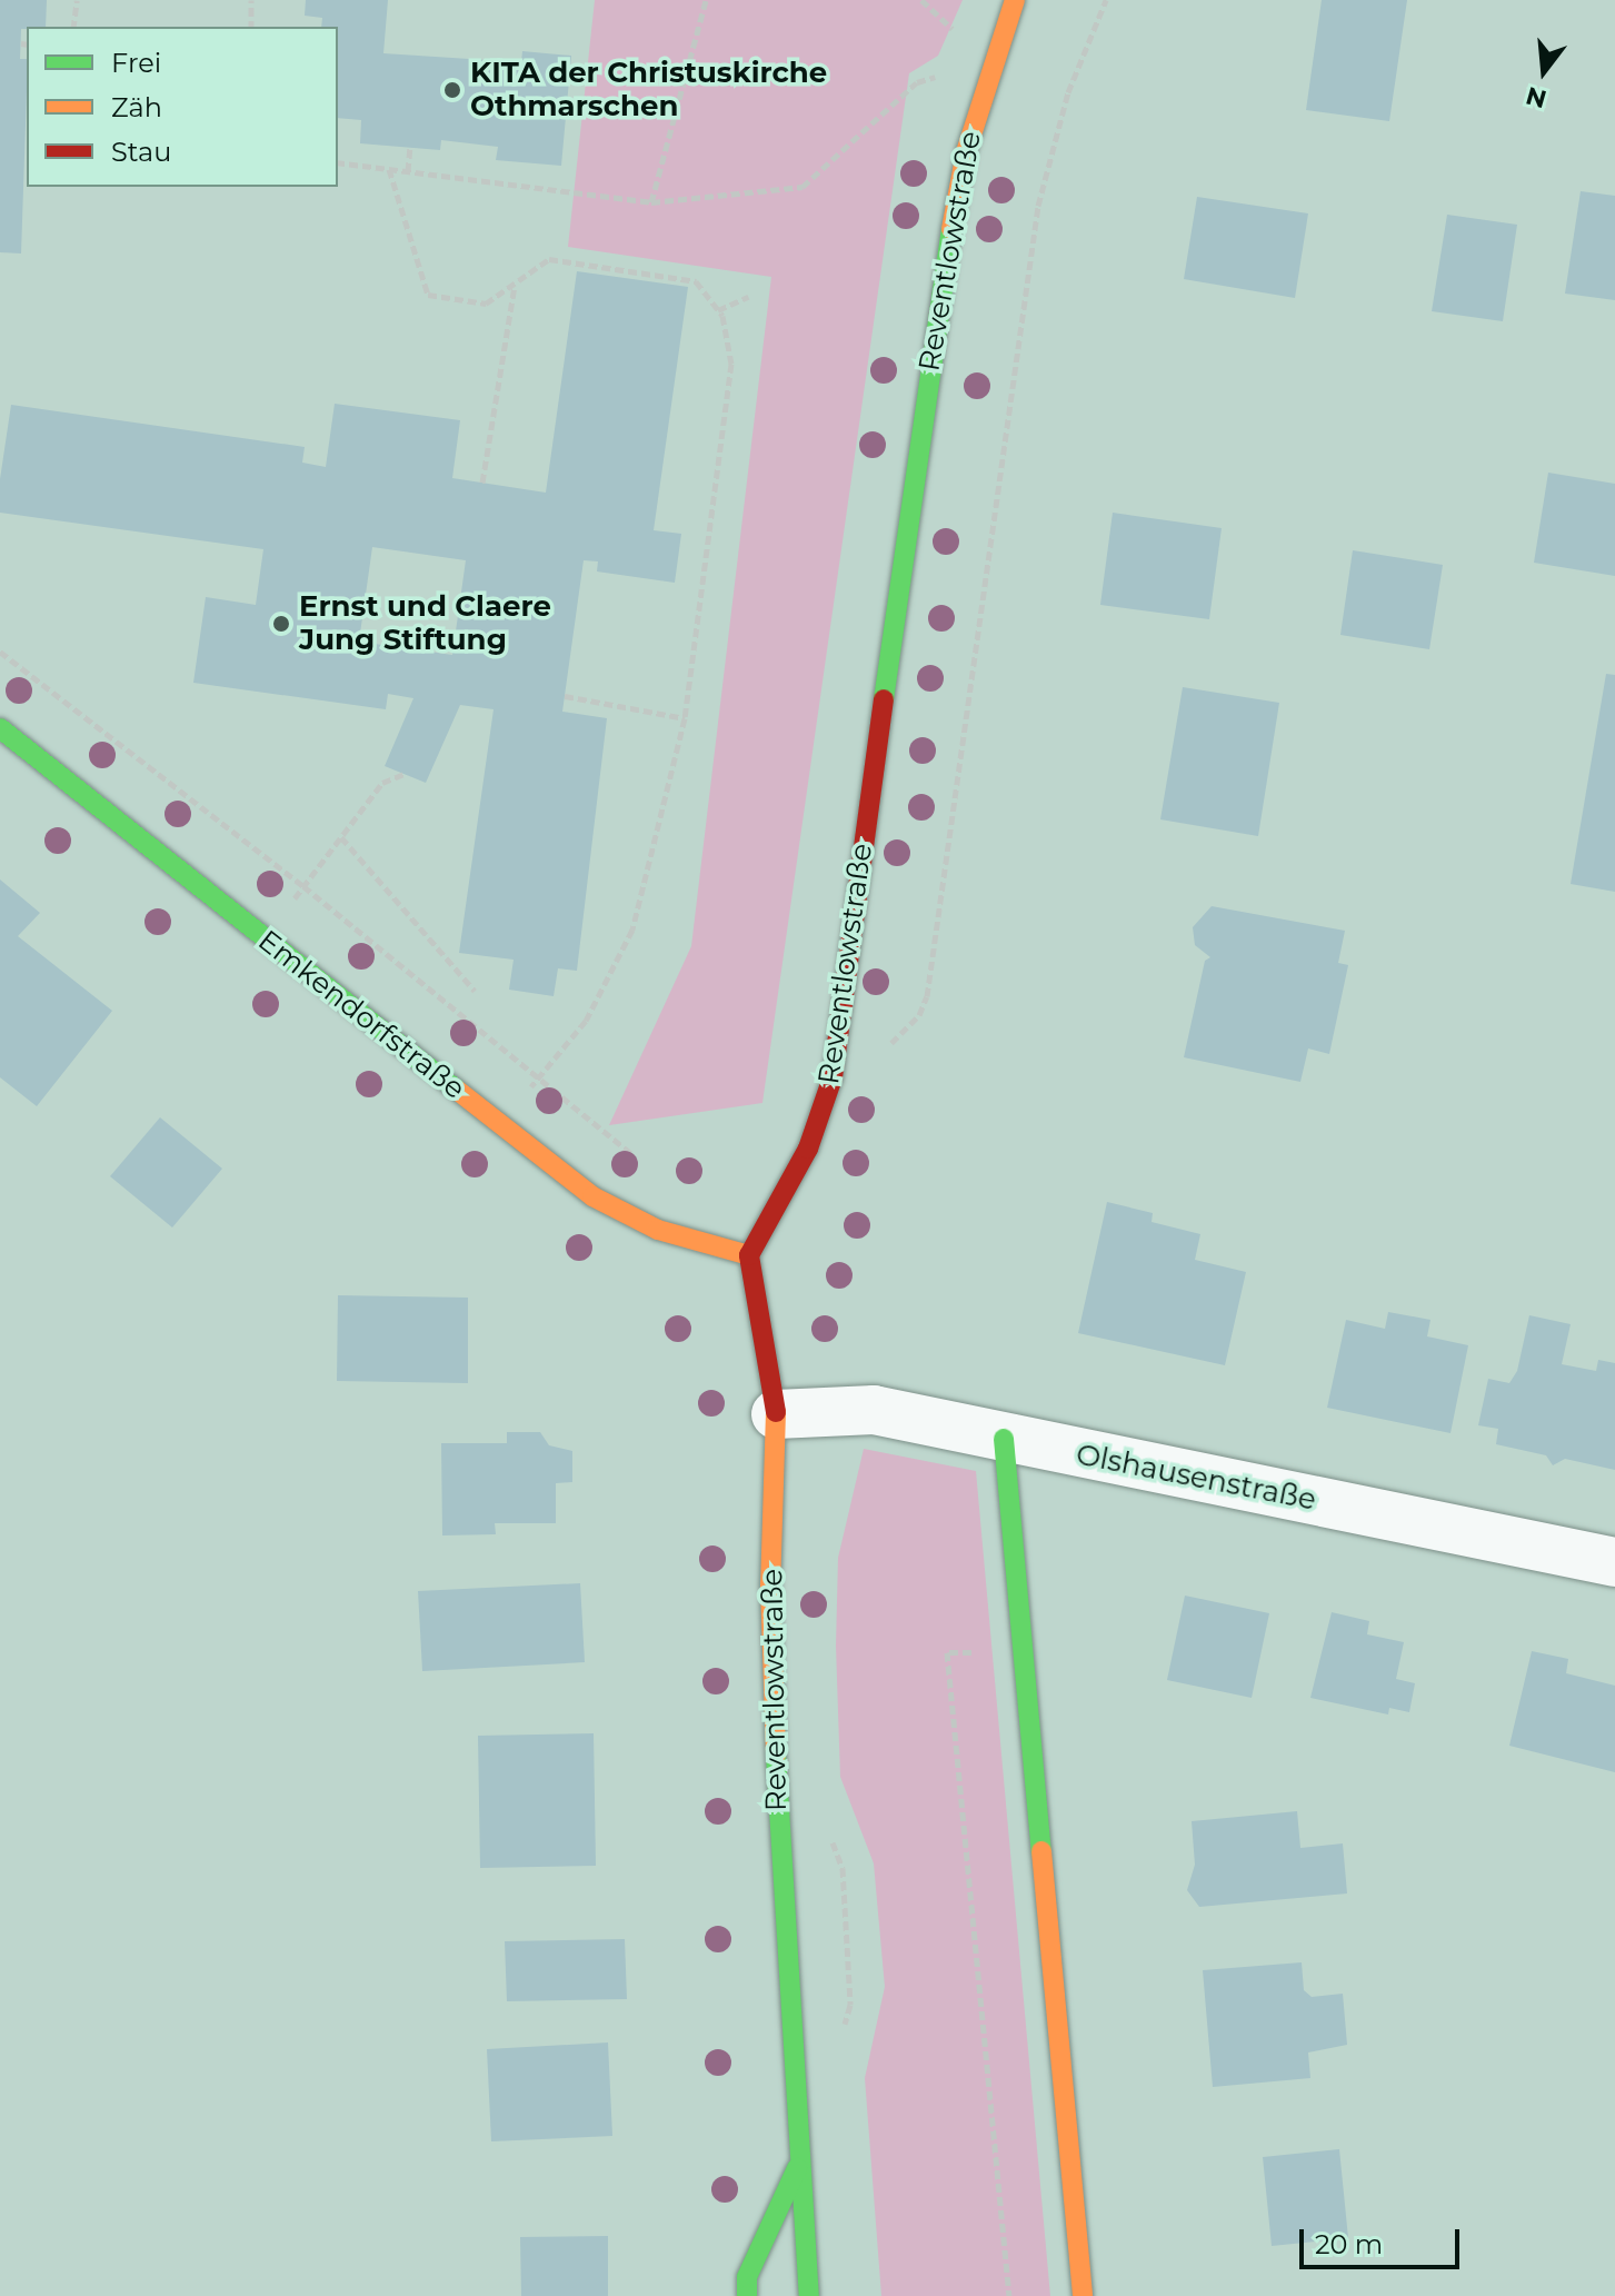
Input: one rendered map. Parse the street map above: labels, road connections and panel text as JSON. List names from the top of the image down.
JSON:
{
  "streets": {
    "street": ["Reventlowstraße", "Emkendorfstraße", "Olshausenstraße"]
  },
  "crossings": [
    ["Reventlowstraße", "Emkendorfstraße"],
    ["Reventlowstraße", "Olshausenstraße"]
  ],
  "places": ["KITA der Christuskirche Othmarschen", "Ernst und Claere Jung Stiftung"],
  "legend": ["Frei", "Zäh", "Stau"],
  "scale_bar": "20 m",
  "north": "bottom"
}
